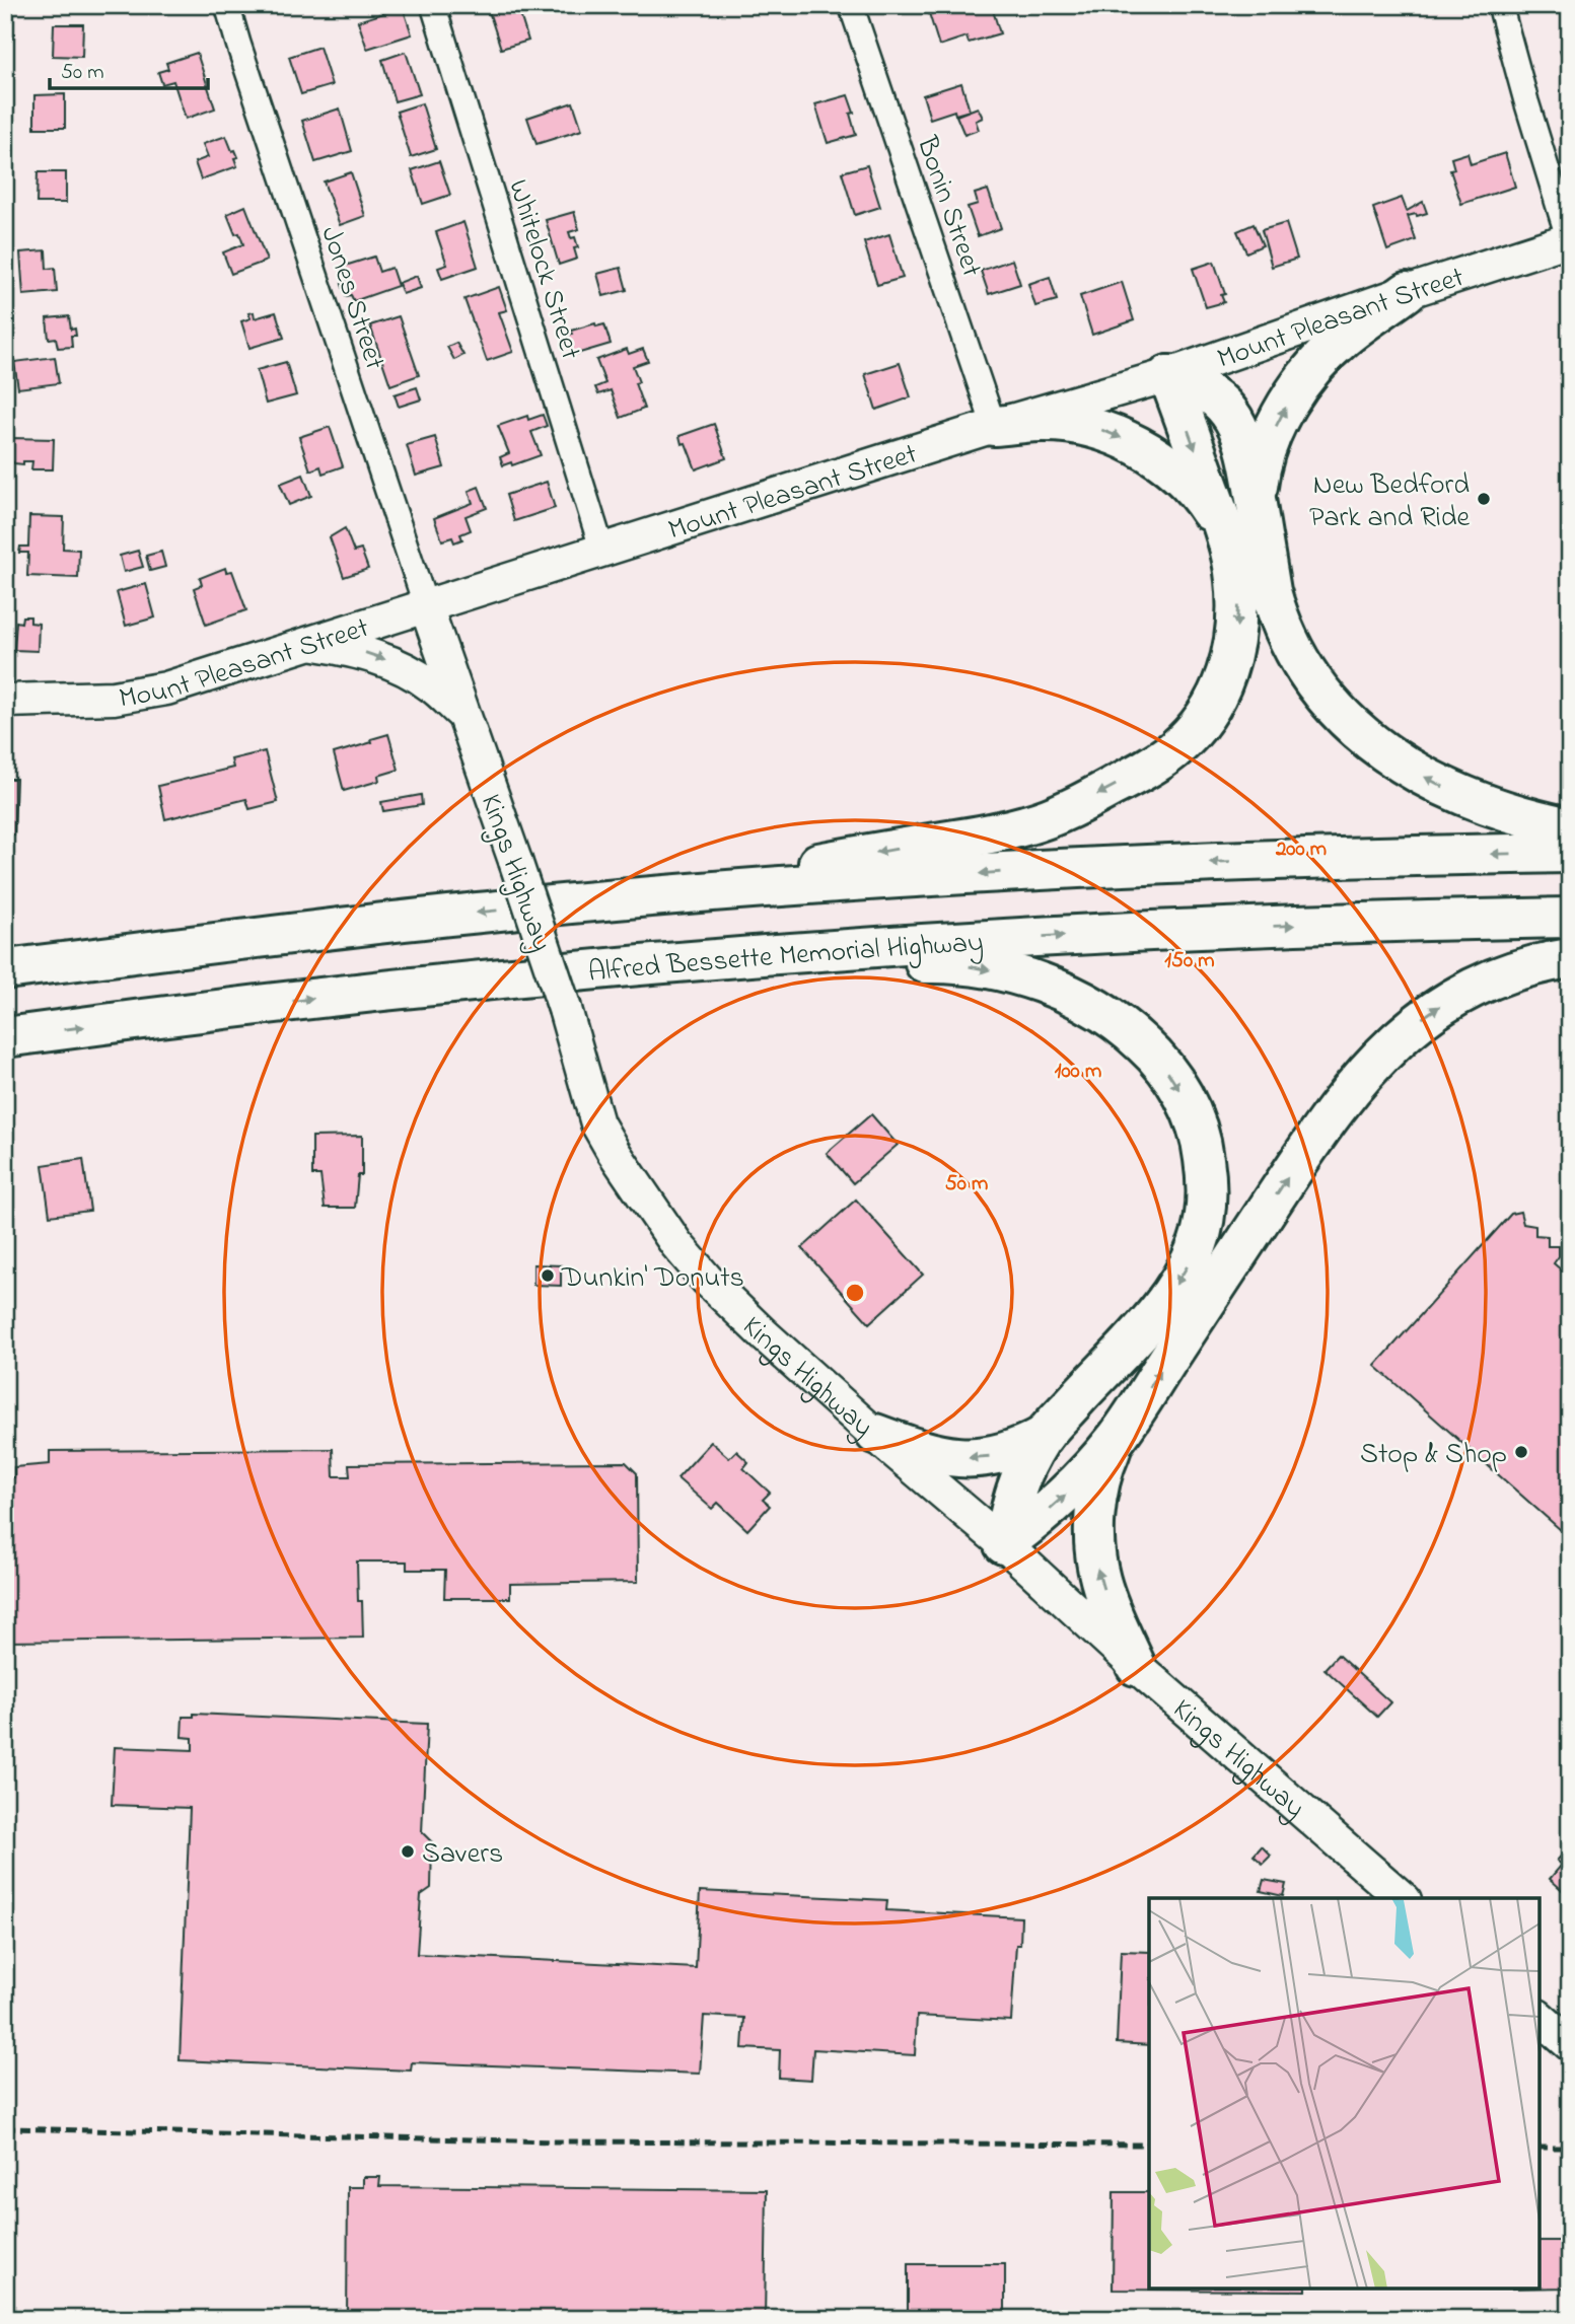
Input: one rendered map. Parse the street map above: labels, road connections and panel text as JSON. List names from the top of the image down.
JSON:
{
  "streets": {
    "highway": ["Alfred Bessette Memorial Highway"],
    "main road": ["Mount Pleasant Street", "Kings Highway"],
    "street": ["Bonin Street", "Whitelock Street", "Jones Street"]
  },
  "crossings": [
    ["Bonin Street", "Mount Pleasant Street"],
    ["Whitelock Street", "Mount Pleasant Street"],
    ["Jones Street", "Mount Pleasant Street"],
    ["Jones Street", "Kings Highway"],
    ["Mount Pleasant Street", "Kings Highway"]
  ],
  "places": [
    "New Bedford Park and Ride",
    "Dunkin' Donuts",
    "Stop & Shop",
    "Savers"
  ],
  "scale_bar": "50 m",
  "rings": [
    "200 m",
    "150 m",
    "100 m",
    "50 m"
  ]
}
